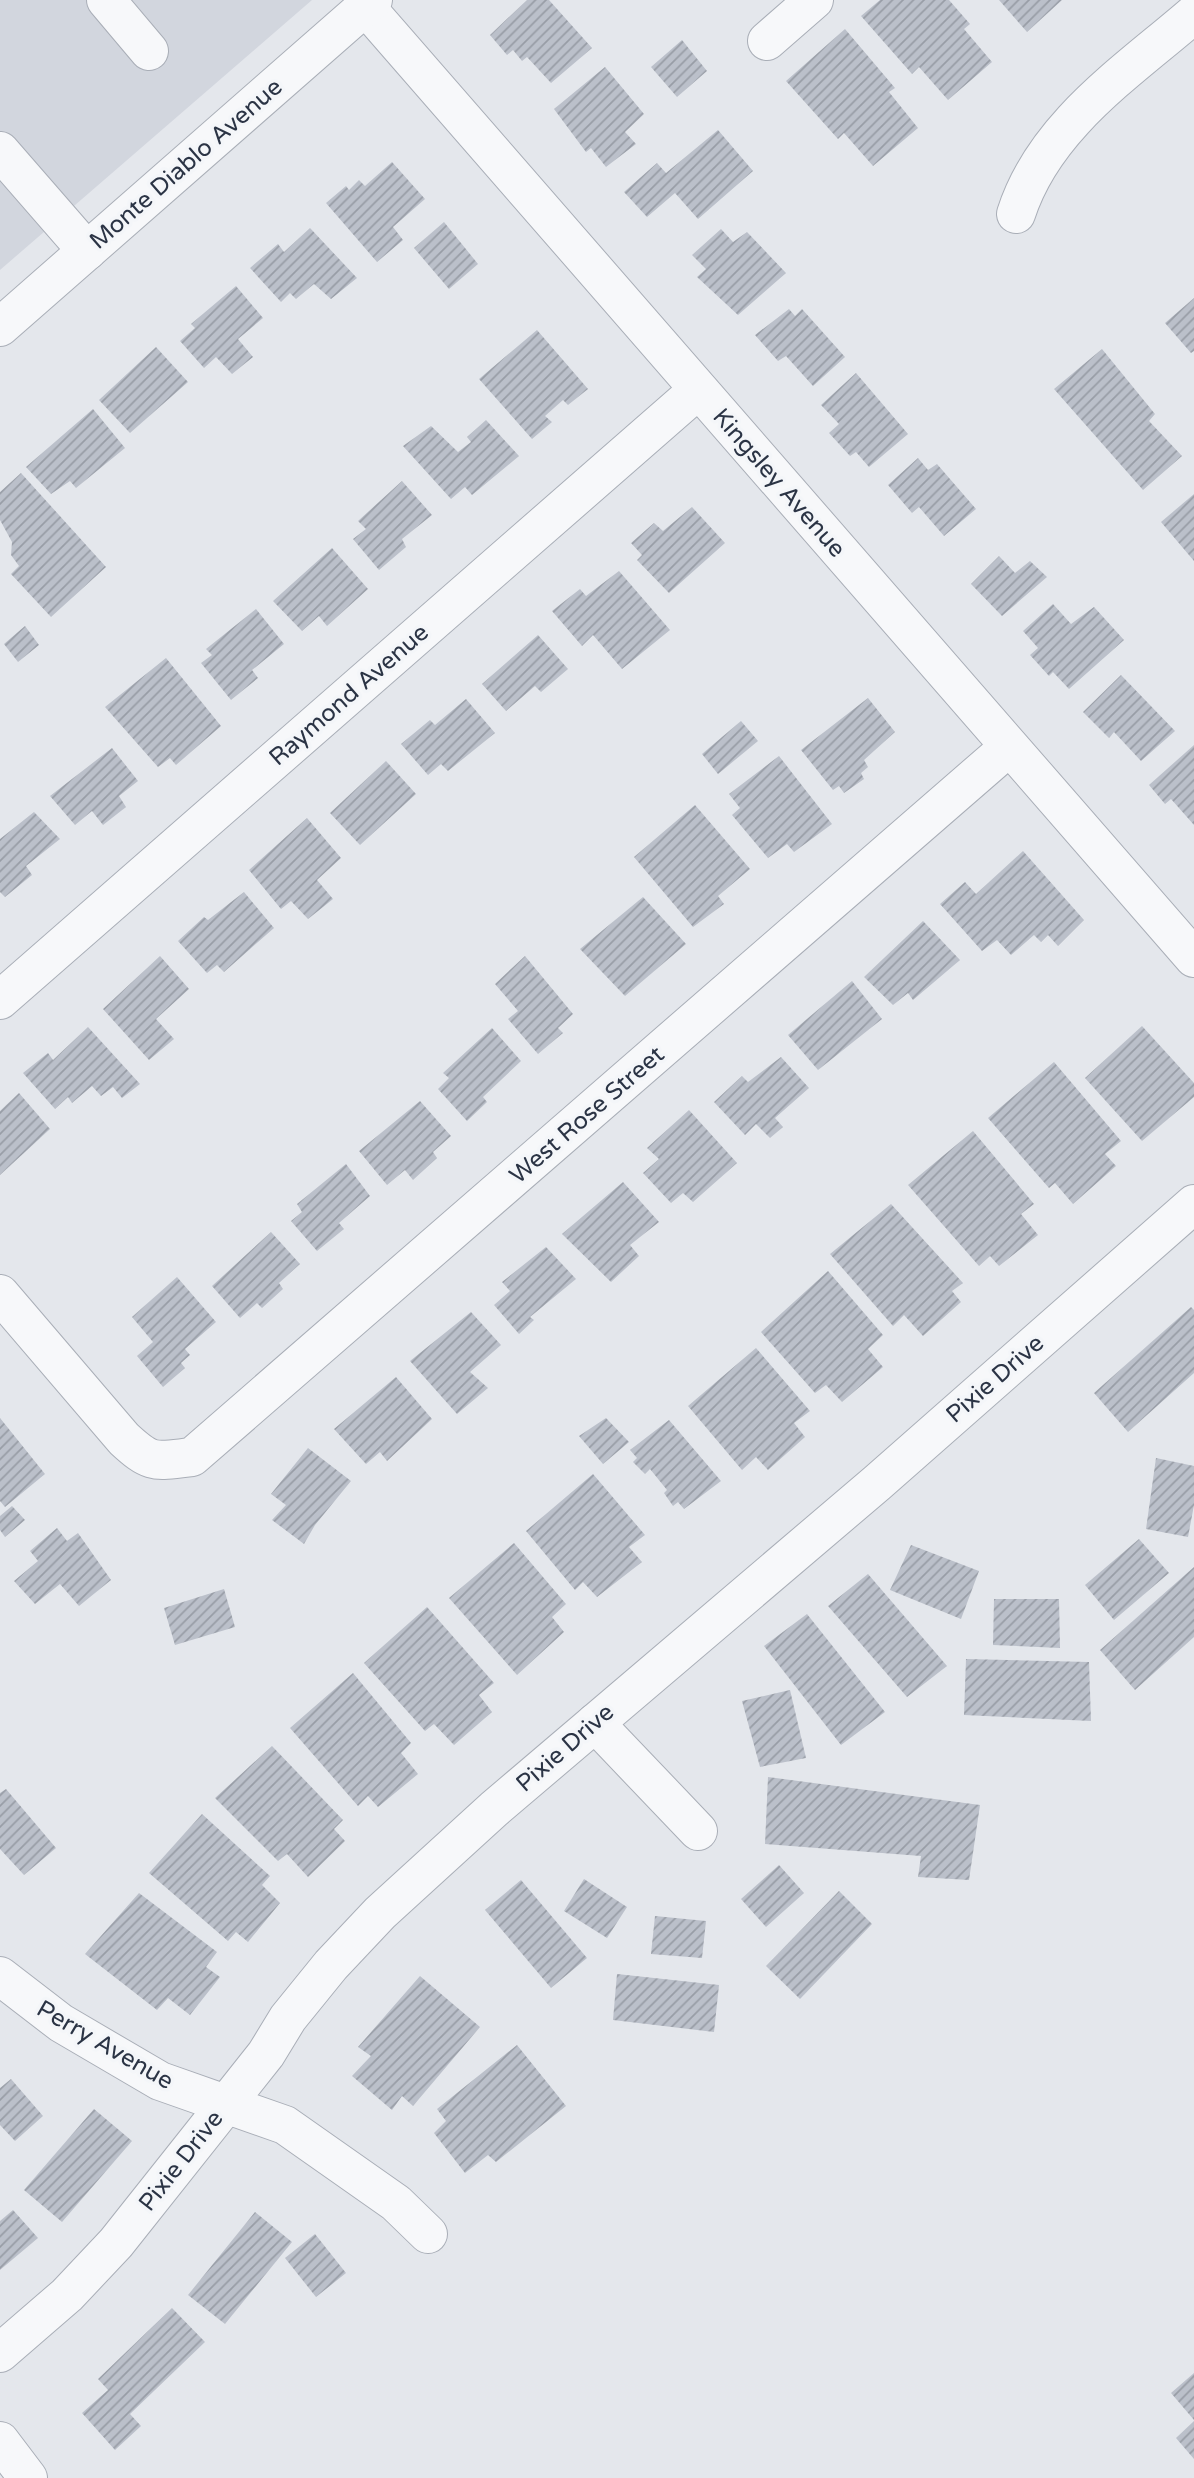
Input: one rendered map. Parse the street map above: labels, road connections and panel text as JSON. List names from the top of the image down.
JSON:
{
  "streets": {
    "street": [
      "Monte Diablo Avenue",
      "Kingsley Avenue",
      "Raymond Avenue",
      "West Rose Street",
      "Pixie Drive",
      "Perry Avenue"
    ]
  },
  "crossings": [
    ["Monte Diablo Avenue", "Kingsley Avenue"],
    ["Kingsley Avenue", "Raymond Avenue"],
    ["Kingsley Avenue", "West Rose Street"],
    ["Pixie Drive", "Perry Avenue"]
  ]
}
